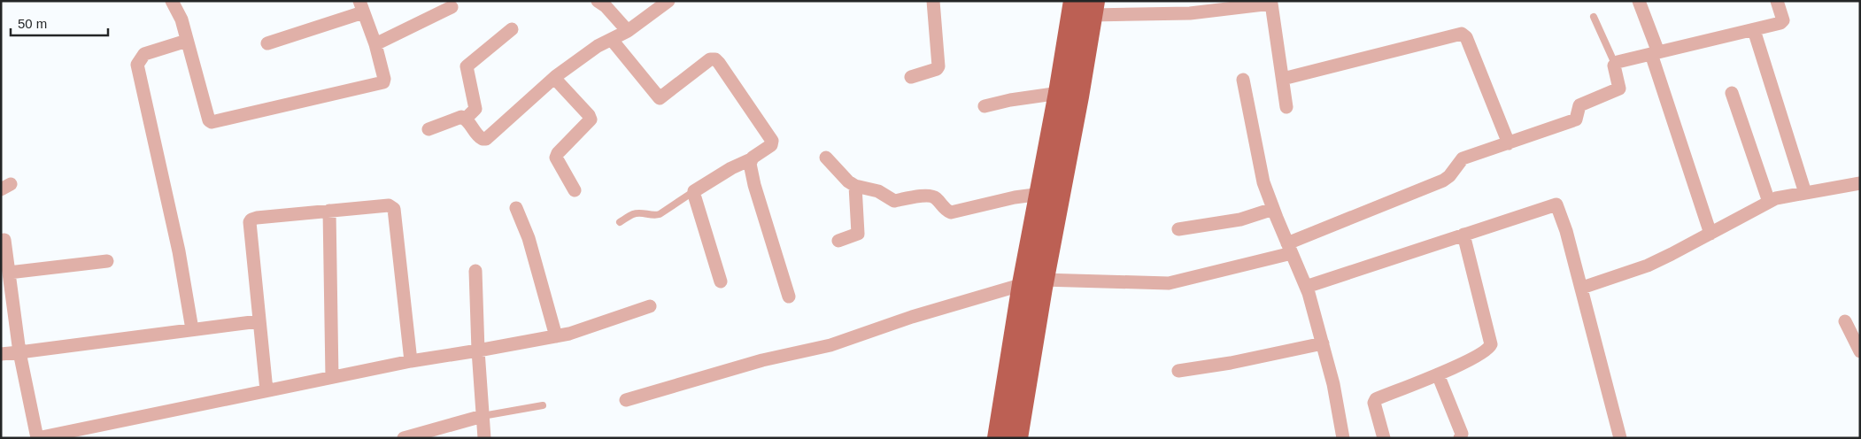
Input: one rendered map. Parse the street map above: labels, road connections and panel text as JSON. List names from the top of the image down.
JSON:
{
  "scale_bar": "50 m"
}
